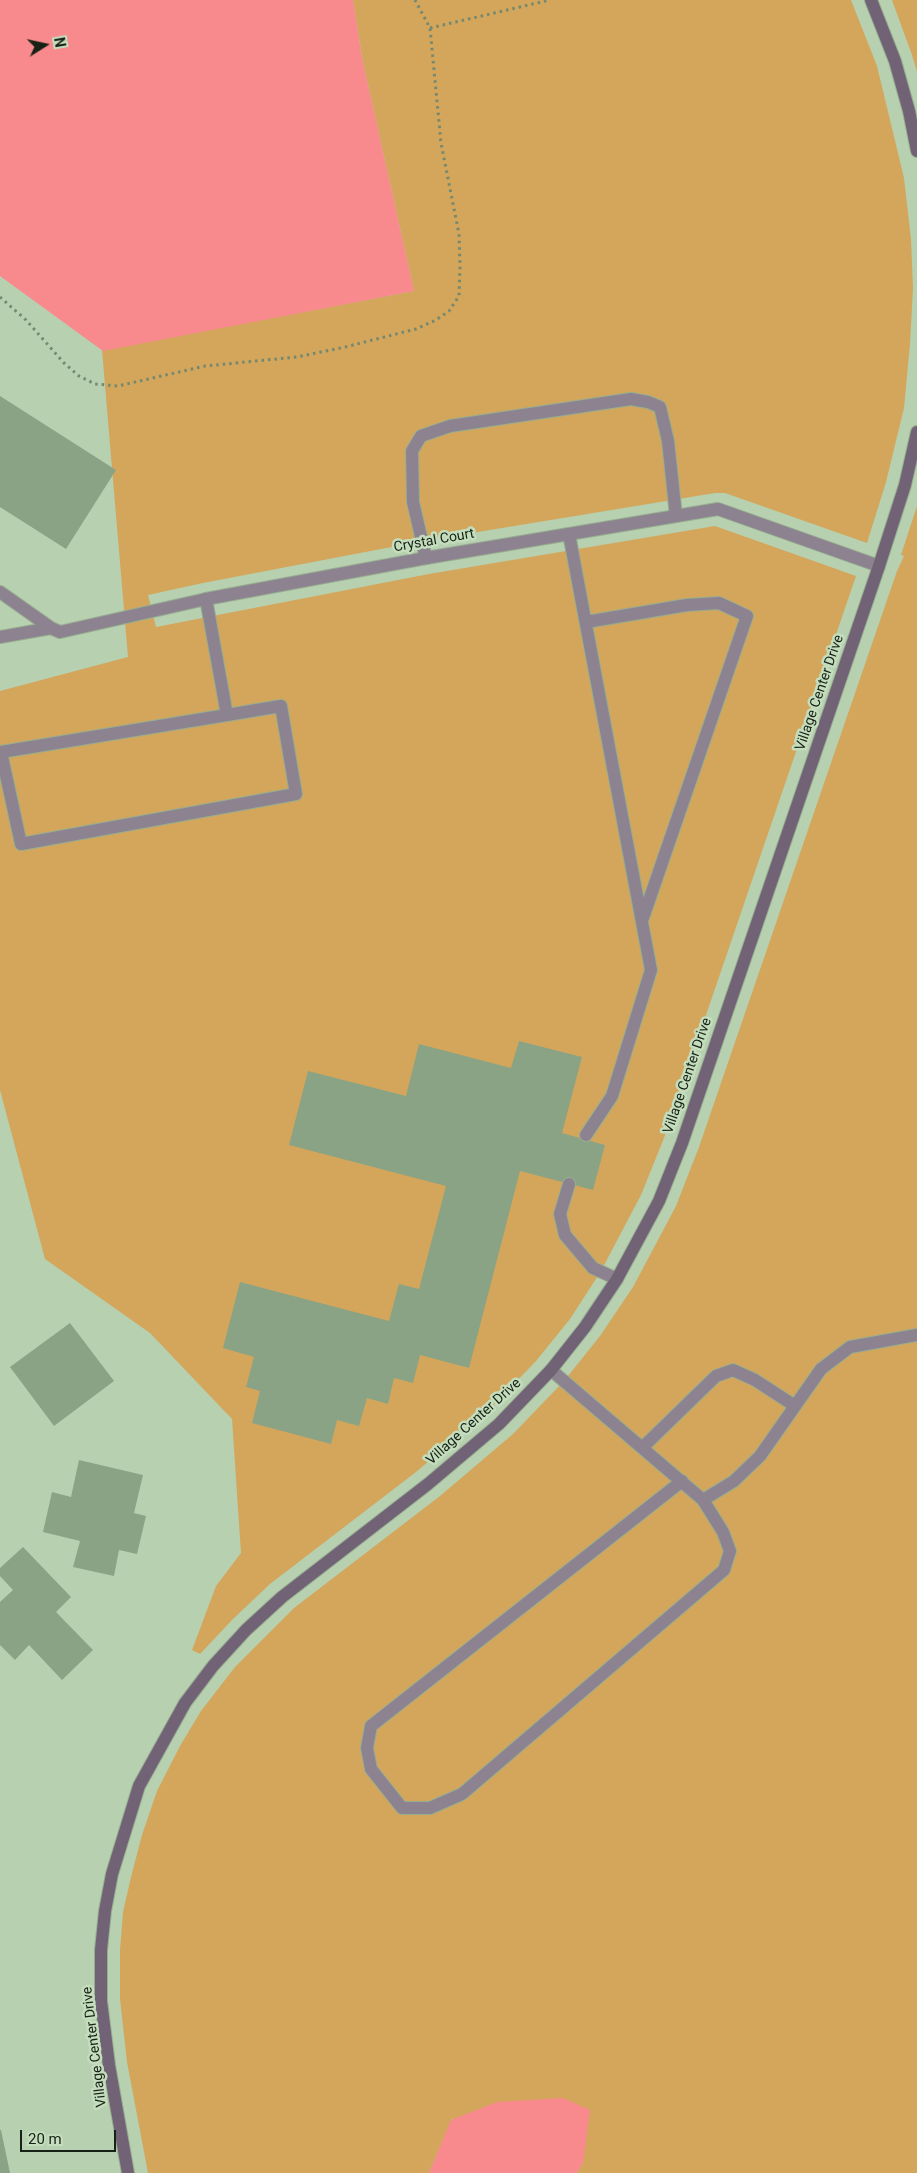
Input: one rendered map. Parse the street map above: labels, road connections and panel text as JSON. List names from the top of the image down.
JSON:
{
  "streets": {
    "street": ["Crystal Court", "Village Center Drive"]
  },
  "crossings": [
    ["Crystal Court", "Village Center Drive"]
  ],
  "scale_bar": "20 m",
  "north": "right"
}
